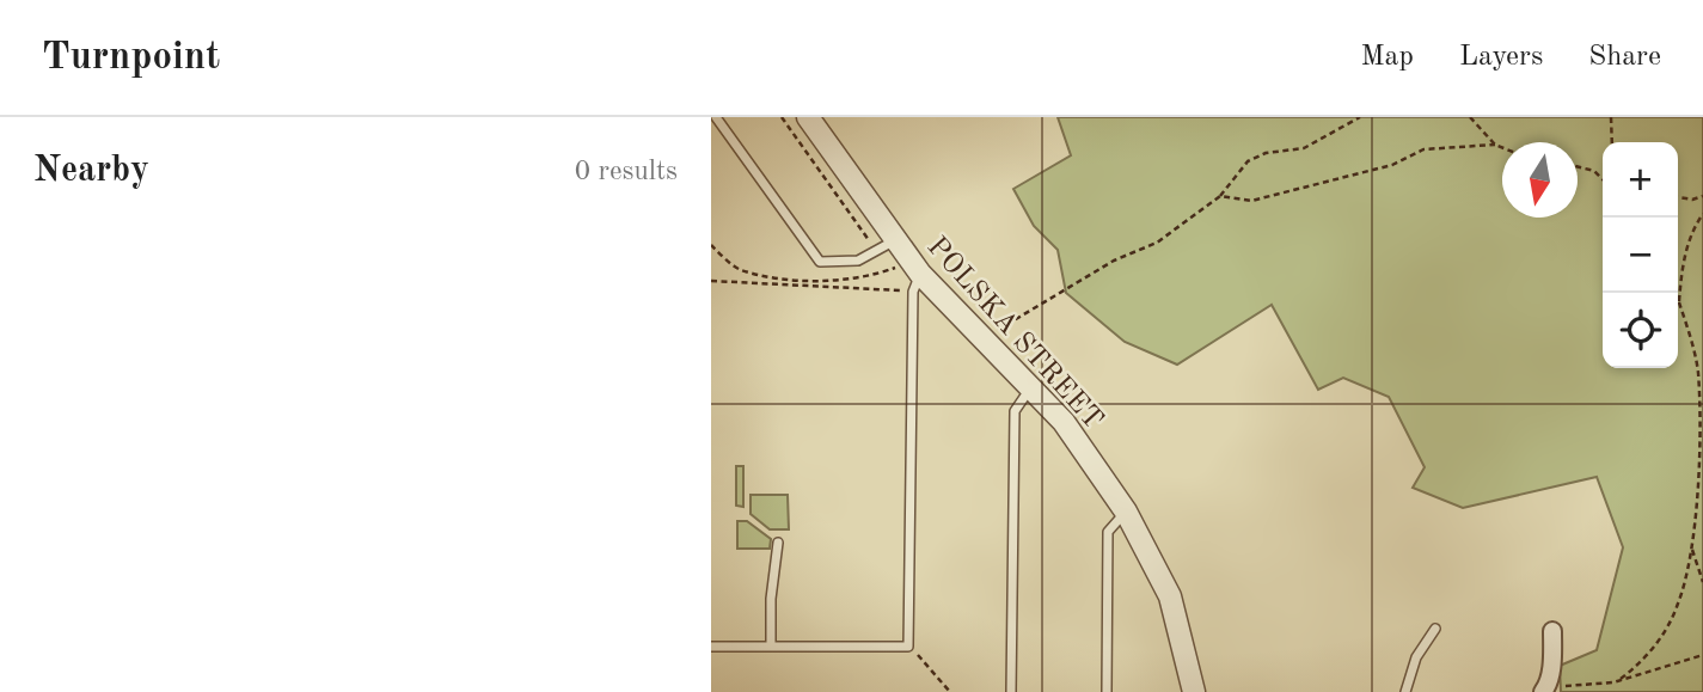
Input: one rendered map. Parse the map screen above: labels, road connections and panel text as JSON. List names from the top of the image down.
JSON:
{
  "streets": {
    "street": ["POLSKA STREET"]
  },
  "north": "bottom",
  "page": {
    "header": "Turnpoint",
    "nav": ["Map", "Layers", "Share"],
    "heading": ["Nearby", "0 results"],
    "map_buttons": ["+", "−"]
  }
}
